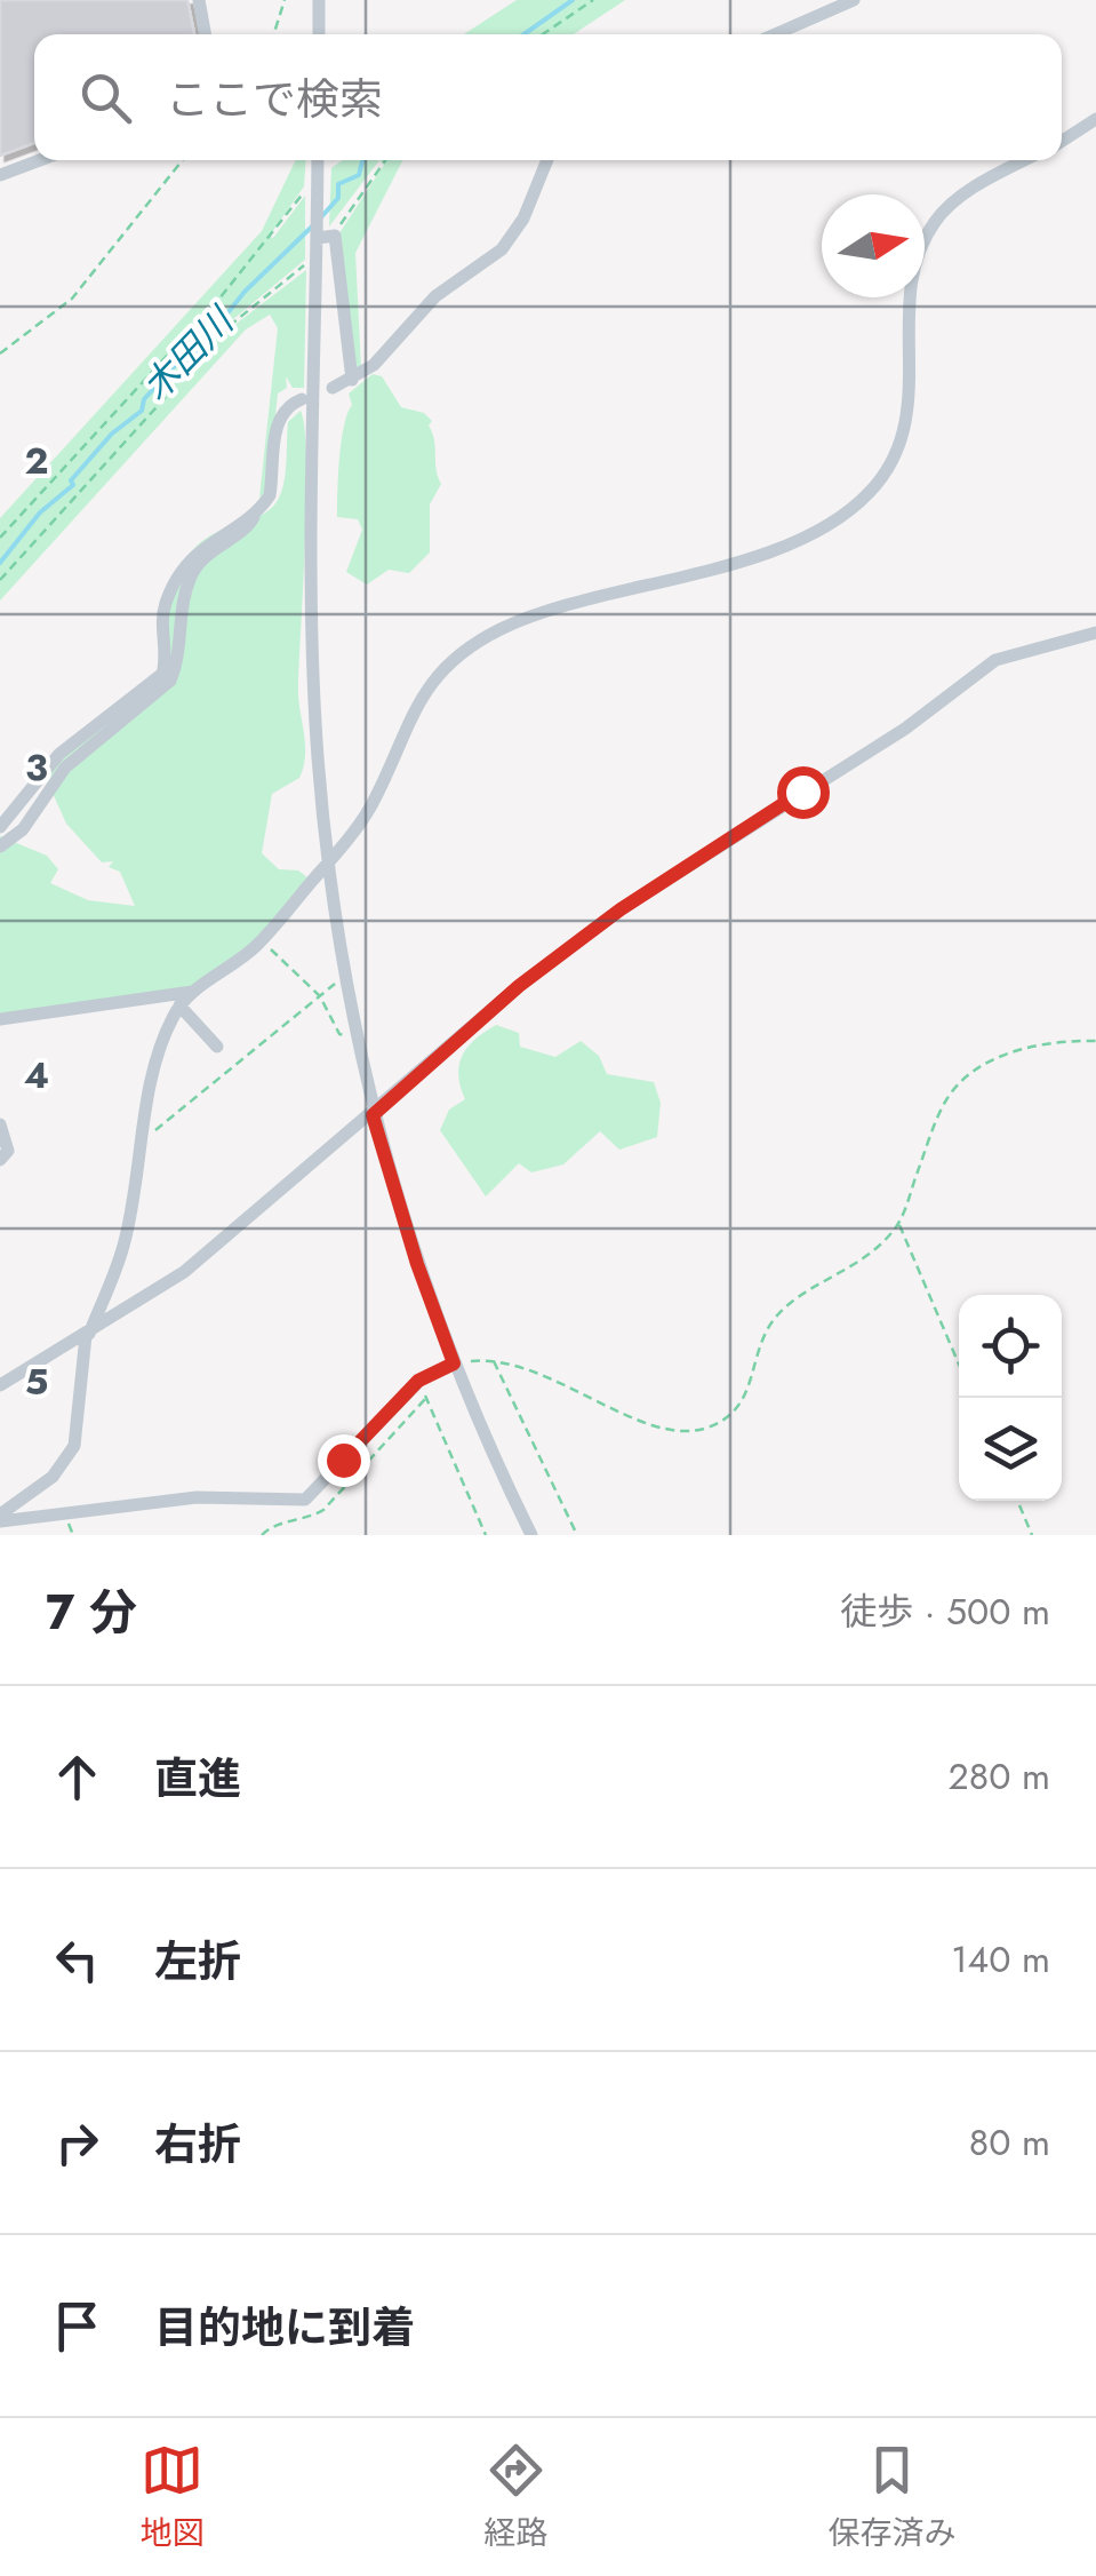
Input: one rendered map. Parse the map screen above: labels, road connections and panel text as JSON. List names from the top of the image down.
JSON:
{
  "water": ["木田川"],
  "north": "right",
  "page": {
    "search": "ここで検索",
    "heading": ["7 分", "徒歩 · 500 m"],
    "list": [
      ["直進", "280 m"],
      ["左折", "140 m"],
      ["右折", "80 m"],
      "目的地に到着"
    ],
    "nav": ["地図", "経路", "保存済み"]
  },
  "grid": {
    "rows": [
      "2",
      "3",
      "4",
      "5"
    ]
  }
}
